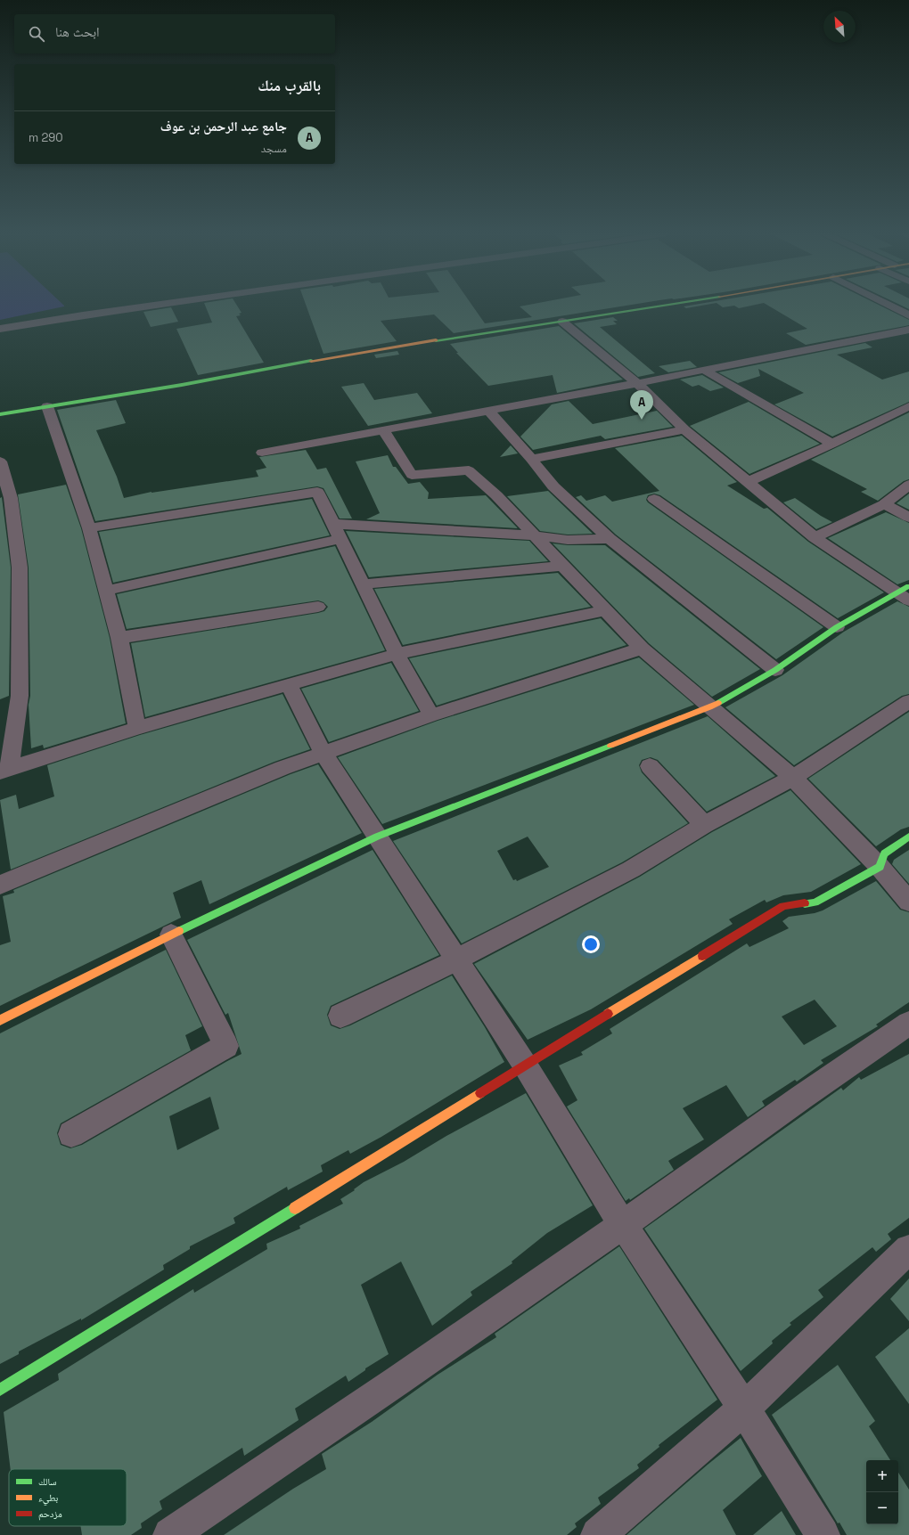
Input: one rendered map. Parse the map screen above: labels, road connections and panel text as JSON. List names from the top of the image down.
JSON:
{
  "legend": ["سالك", "بطيء", "مزدحم"],
  "north": "top left",
  "page": {
    "search": "ابحث هنا",
    "heading": "بالقرب منك",
    "list": [
      {
        "mark": "A",
        "name": "جامع عبد الرحمن بن عوف",
        "note": "مسجد",
        "value": "290 m"
      }
    ],
    "pins": "A",
    "map_buttons": ["+", "−"]
  }
}
